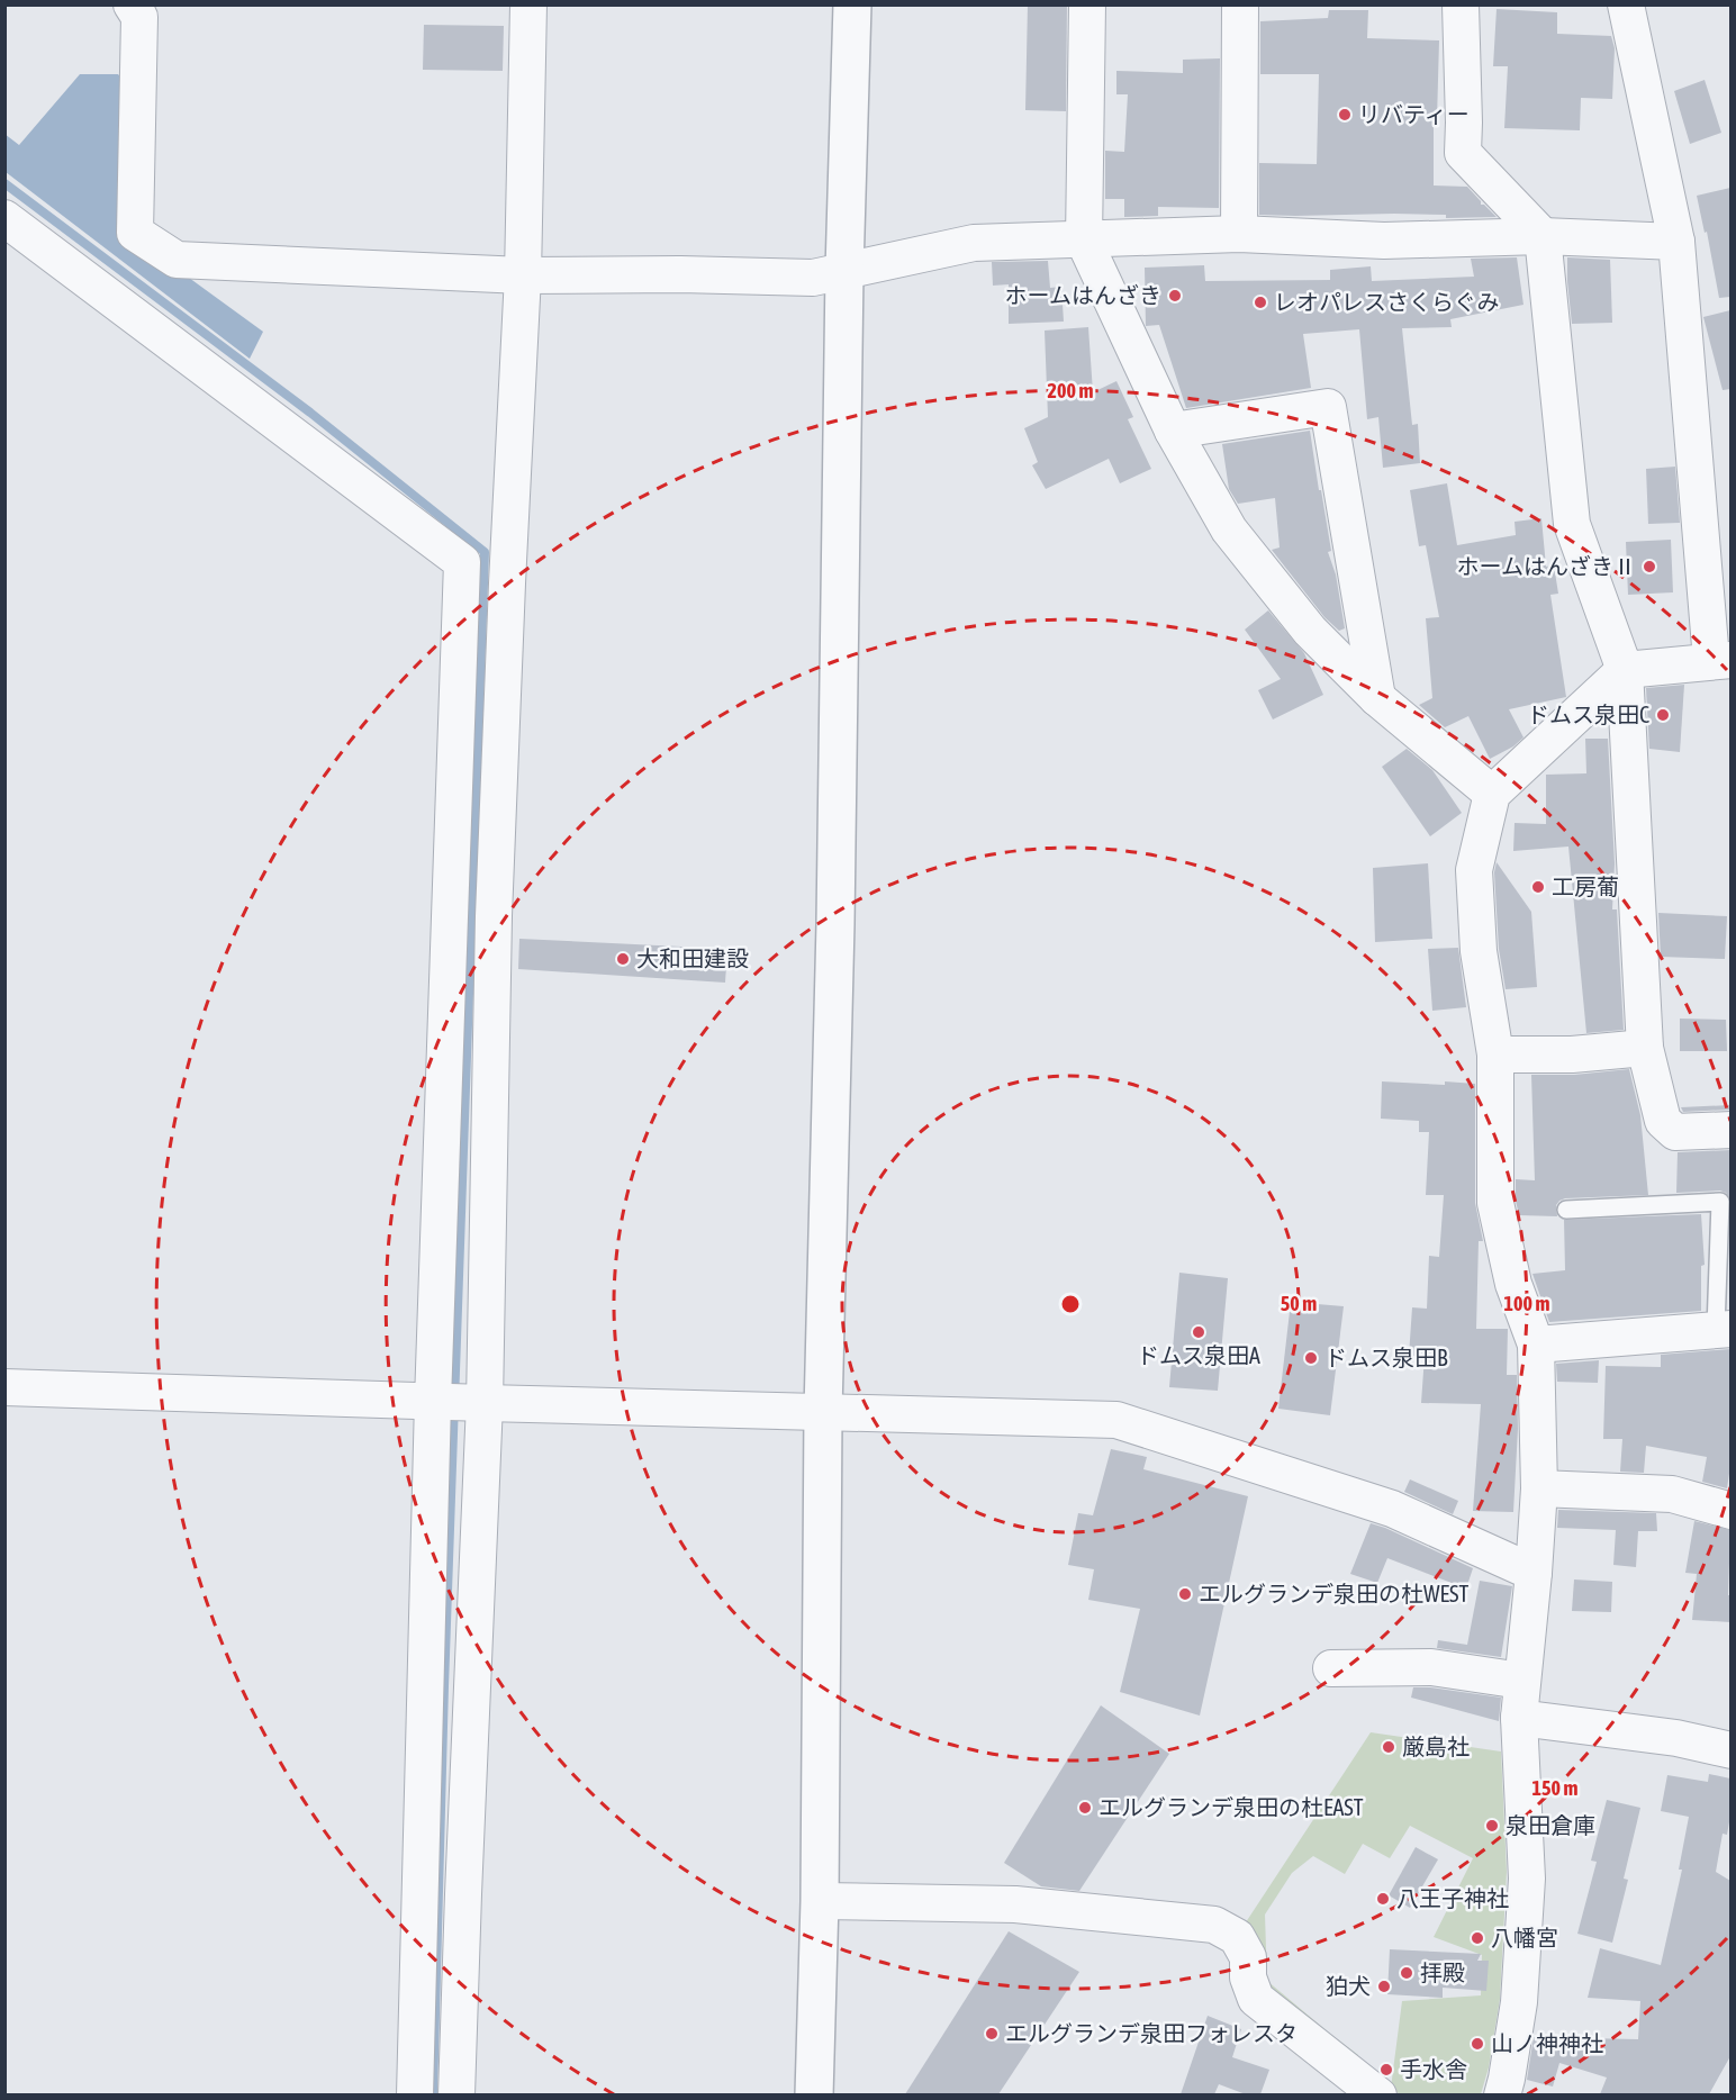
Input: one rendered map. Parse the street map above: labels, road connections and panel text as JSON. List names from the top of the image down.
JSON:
{
  "places": [
    "リバティー",
    "ホームはんざき",
    "レオパレスさくらぐみ",
    "ホームはんざきⅡ",
    "ドムス泉田C",
    "工房葡",
    "大和田建設",
    "ドムス泉田A",
    "ドムス泉田B",
    "エルグランデ泉田の杜WEST",
    "厳島社",
    "エルグランデ泉田の杜EAST",
    "泉田倉庫",
    "八王子神社",
    "八幡宮",
    "拝殿",
    "狛犬",
    "エルグランデ泉田フォレスタ",
    "山ノ神神社",
    "手水舎"
  ],
  "rings": [
    "200 m",
    "50 m",
    "100 m",
    "150 m"
  ]
}
